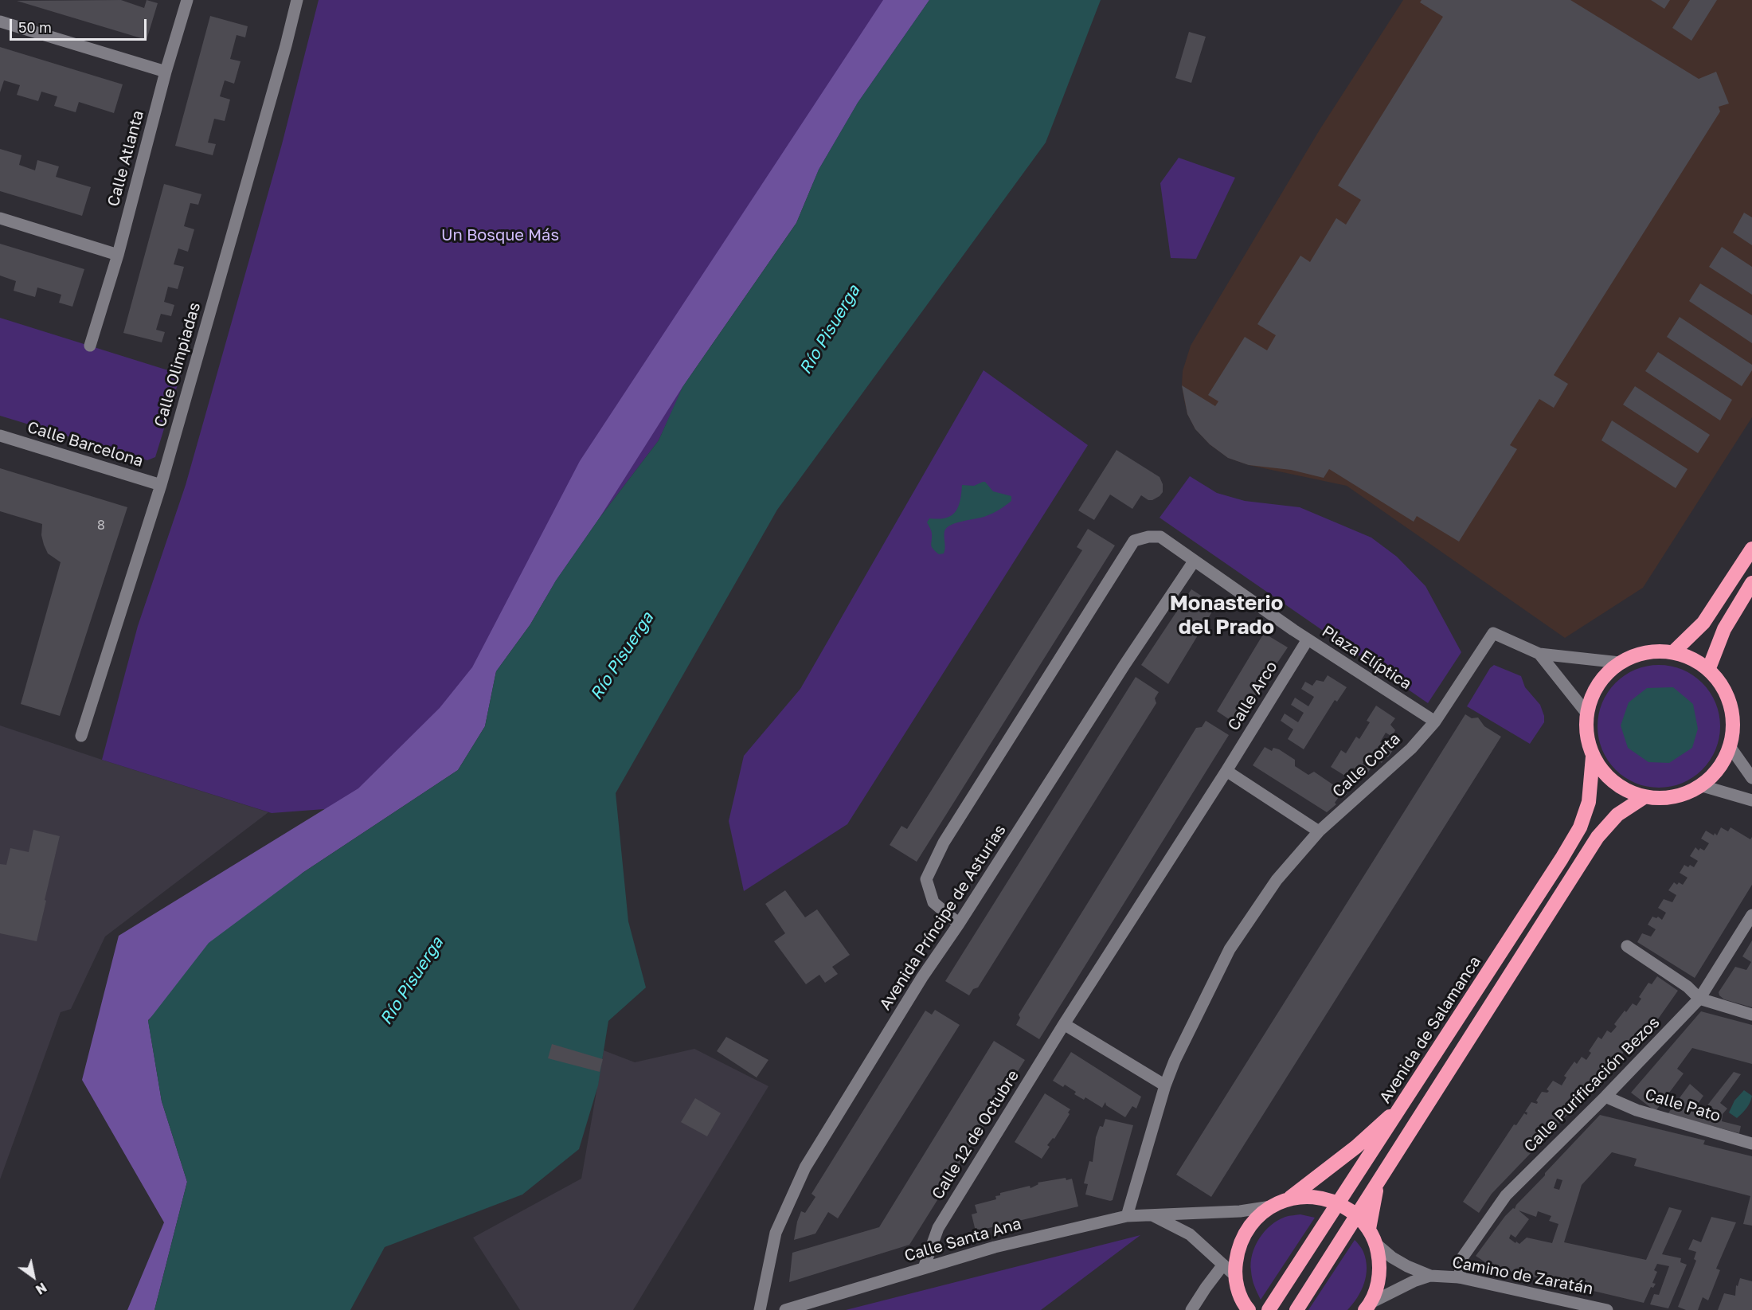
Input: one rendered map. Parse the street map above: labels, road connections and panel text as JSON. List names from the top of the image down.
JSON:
{
  "streets": {
    "highway": ["Avenida de Salamanca"],
    "street": [
      "Calle Atlanta",
      "Calle Olimpiadas",
      "Calle Barcelona",
      "Plaza Elíptica",
      "Calle Arco",
      "Calle Corta",
      "Avenida Príncipe de Asturias",
      "Calle Purificación Bezos",
      "Calle Pato",
      "Calle 12 de Octubre",
      "Calle Santa Ana",
      "Camino de Zaratán"
    ]
  },
  "crossings": [
    ["Calle Olimpiadas", "Calle Barcelona"],
    ["Plaza Elíptica", "Calle Arco"],
    ["Plaza Elíptica", "Calle Corta"],
    ["Plaza Elíptica", "Avenida Príncipe de Asturias"],
    ["Calle Arco", "Calle 12 de Octubre"],
    ["Calle Corta", "Calle Santa Ana"],
    ["Calle Purificación Bezos", "Calle Pato"],
    ["Calle Purificación Bezos", "Camino de Zaratán"],
    ["Calle 12 de Octubre", "Calle Santa Ana"]
  ],
  "districts": ["Monasterio del Prado"],
  "water": ["Río Pisuerga"],
  "parks": ["Un Bosque Más"],
  "house_numbers": ["8"],
  "scale_bar": "50 m",
  "north": "bottom right"
}
